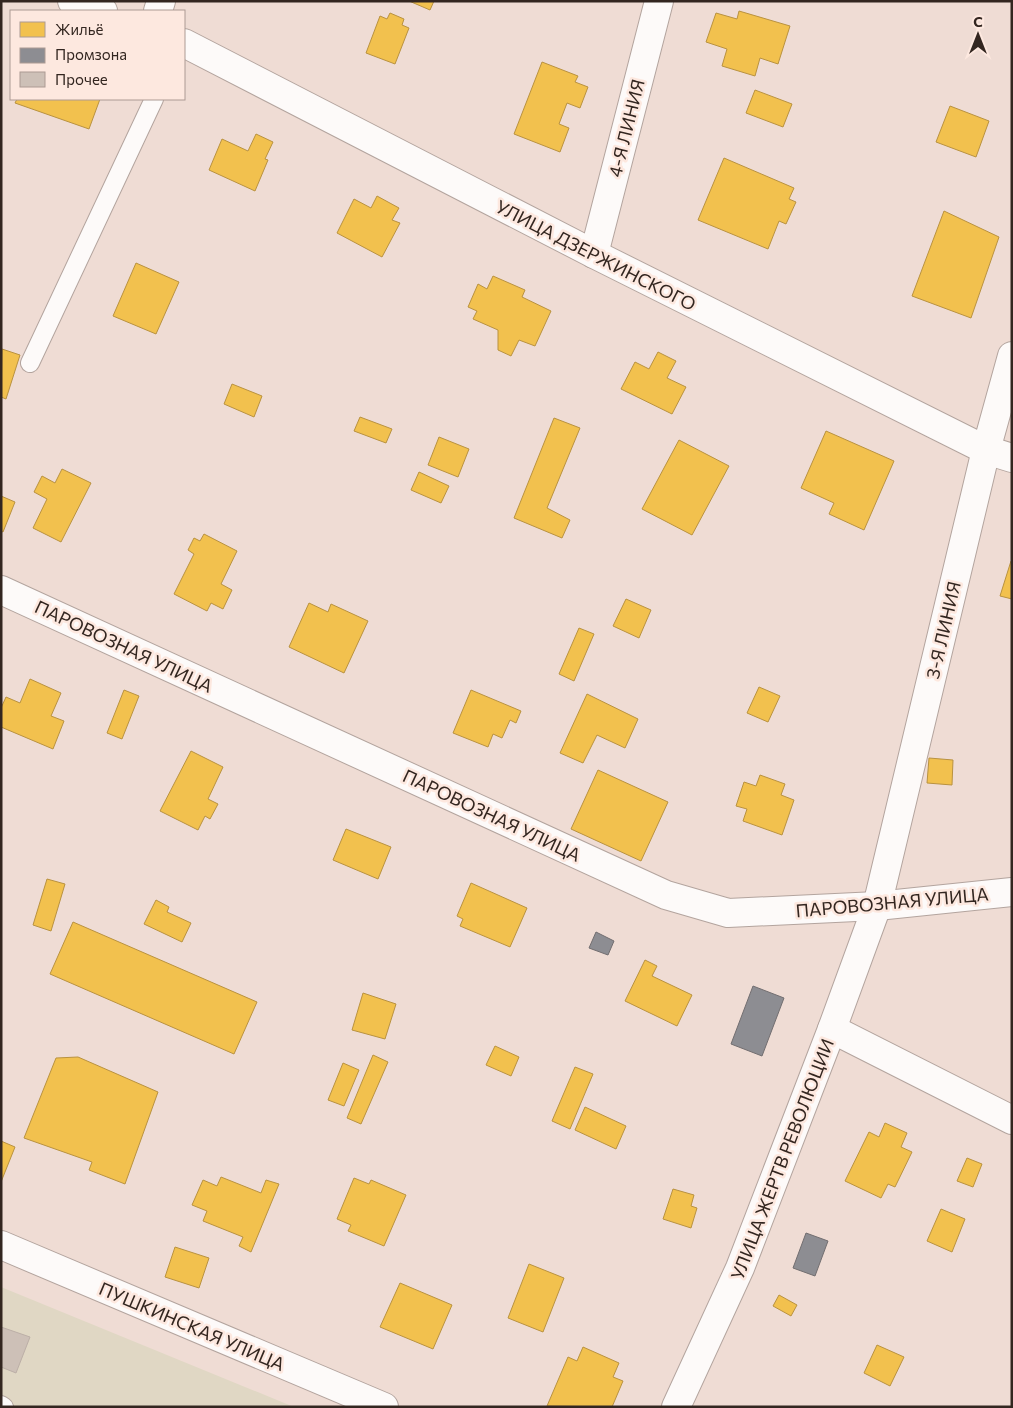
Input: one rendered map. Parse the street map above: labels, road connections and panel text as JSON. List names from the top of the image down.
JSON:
{
  "streets": {
    "street": [
      "4-Я ЛИНИЯ",
      "УЛИЦА ДЗЕРЖИНСКОГО",
      "3-Я ЛИНИЯ",
      "ПАРОВОЗНАЯ УЛИЦА",
      "УЛИЦА ЖЕРТВ РЕВОЛЮЦИИ",
      "ПУШКИНСКАЯ УЛИЦА"
    ]
  },
  "crossings": [
    ["4-Я ЛИНИЯ", "УЛИЦА ДЗЕРЖИНСКОГО"],
    ["УЛИЦА ДЗЕРЖИНСКОГО", "3-Я ЛИНИЯ"],
    ["3-Я ЛИНИЯ", "ПАРОВОЗНАЯ УЛИЦА"],
    ["3-Я ЛИНИЯ", "УЛИЦА ЖЕРТВ РЕВОЛЮЦИИ"],
    ["ПАРОВОЗНАЯ УЛИЦА", "УЛИЦА ЖЕРТВ РЕВОЛЮЦИИ"]
  ],
  "legend": ["Жильё", "Промзона", "Прочее"],
  "north": "top"
}
